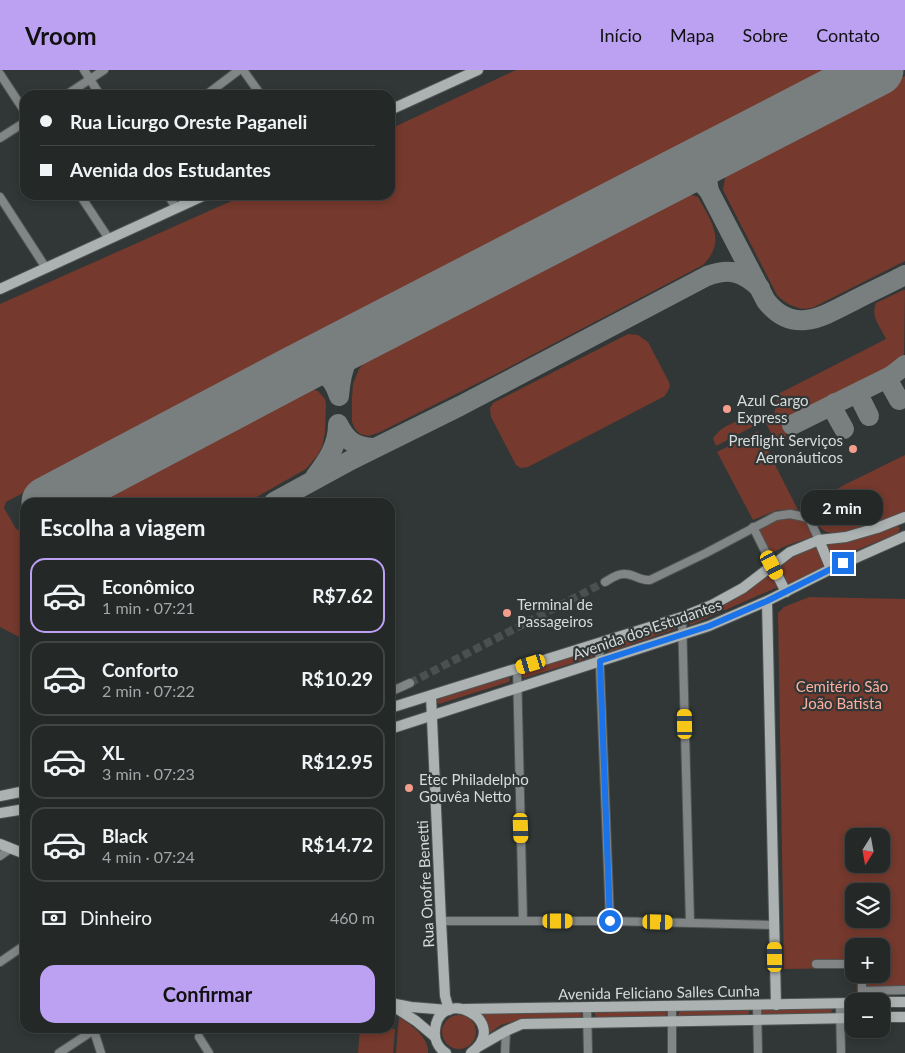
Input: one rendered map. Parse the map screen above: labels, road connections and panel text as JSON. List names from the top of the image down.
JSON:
{
  "streets": {
    "main road": ["Avenida dos Estudantes", "Rua Onofre Benetti", "Avenida Feliciano Salles Cunha"]
  },
  "crossings": [
    ["Avenida dos Estudantes", "Rua Onofre Benetti"],
    ["Rua Onofre Benetti", "Avenida Feliciano Salles Cunha"]
  ],
  "parks": ["Cemitério São João Batista"],
  "places": [
    "Azul Cargo Express",
    "Preflight Serviços Aeronáuticos",
    "Terminal de Passageiros",
    "Etec Philadelpho Gouvêa Netto"
  ],
  "north": "bottom",
  "page": {
    "header": "Vroom",
    "nav": [
      "Início",
      "Mapa",
      "Sobre",
      "Contato"
    ],
    "banner": ["Rua Licurgo Oreste Paganeli", "Avenida dos Estudantes"],
    "bubble": "2 min",
    "heading": "Escolha a viagem",
    "list": [
      {
        "name": "Econômico",
        "note": "1 min · 07:21",
        "value": "R$7.62"
      },
      {
        "name": "Conforto",
        "note": "2 min · 07:22",
        "value": "R$10.29"
      },
      {
        "name": "XL",
        "note": "3 min · 07:23",
        "value": "R$12.95"
      },
      {
        "name": "Black",
        "note": "4 min · 07:24",
        "value": "R$14.72"
      }
    ],
    "map_buttons": ["+", "−"],
    "pay": ["Dinheiro", "460 m"],
    "buttons": "Confirmar"
  }
}
